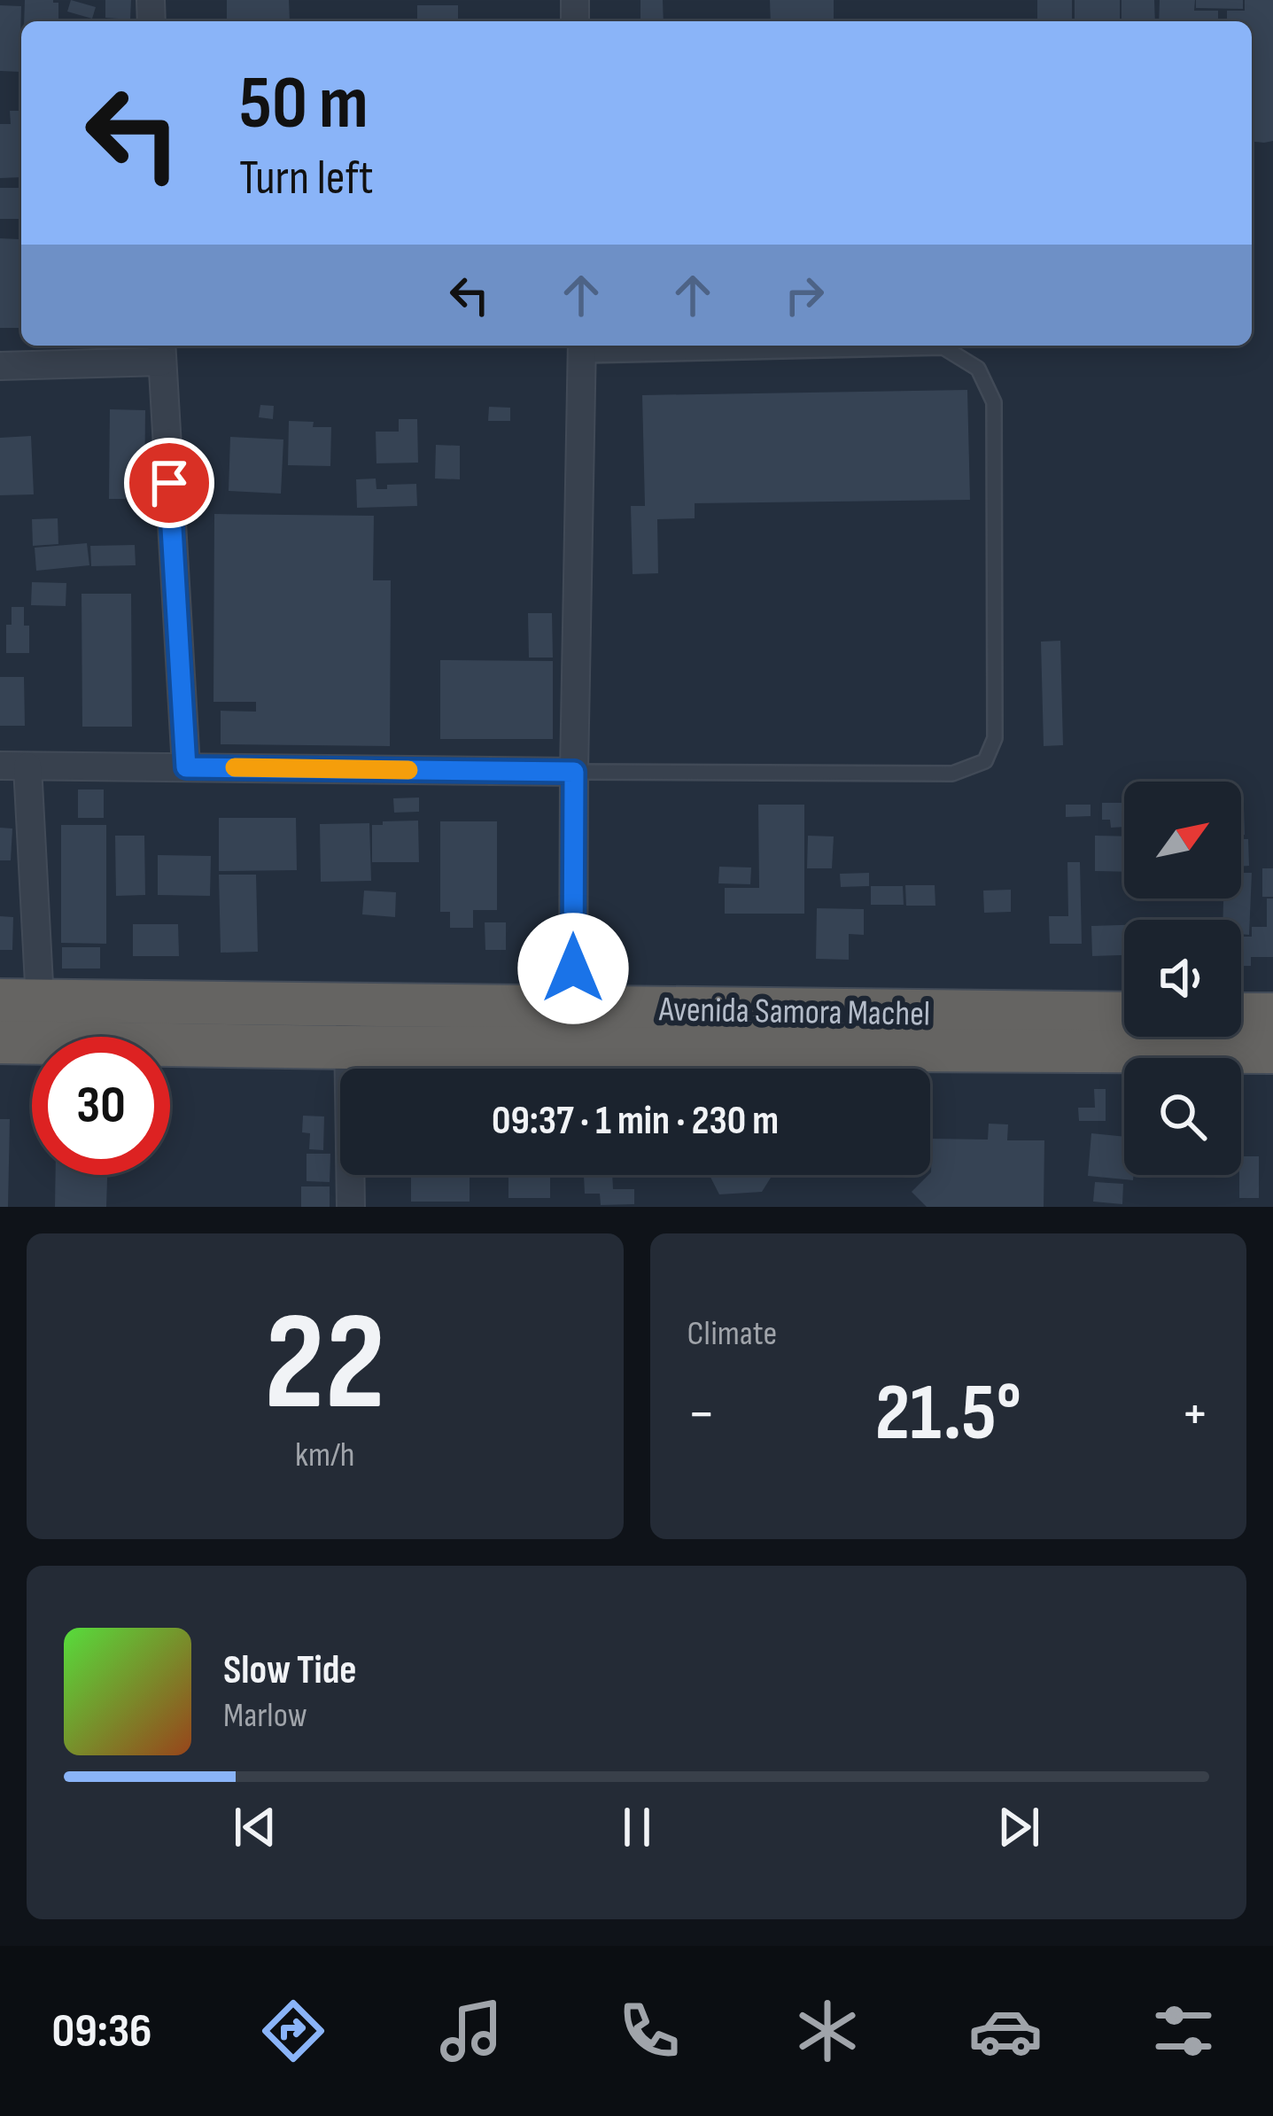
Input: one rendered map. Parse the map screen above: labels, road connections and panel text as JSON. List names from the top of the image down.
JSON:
{
  "streets": {
    "highway": ["Avenida Samora Machel"]
  },
  "north": "top right",
  "page": {
    "turn": ["50 m", "Turn left"],
    "limit": "30",
    "trip": "09:37 · 1 min · 230 m",
    "tile": [
      ["22", "km/h"],
      "Climate"
    ],
    "heat": ["−", "21.5°", "+"],
    "song": ["Slow Tide", "Marlow"],
    "tabs": "09:36"
  }
}
